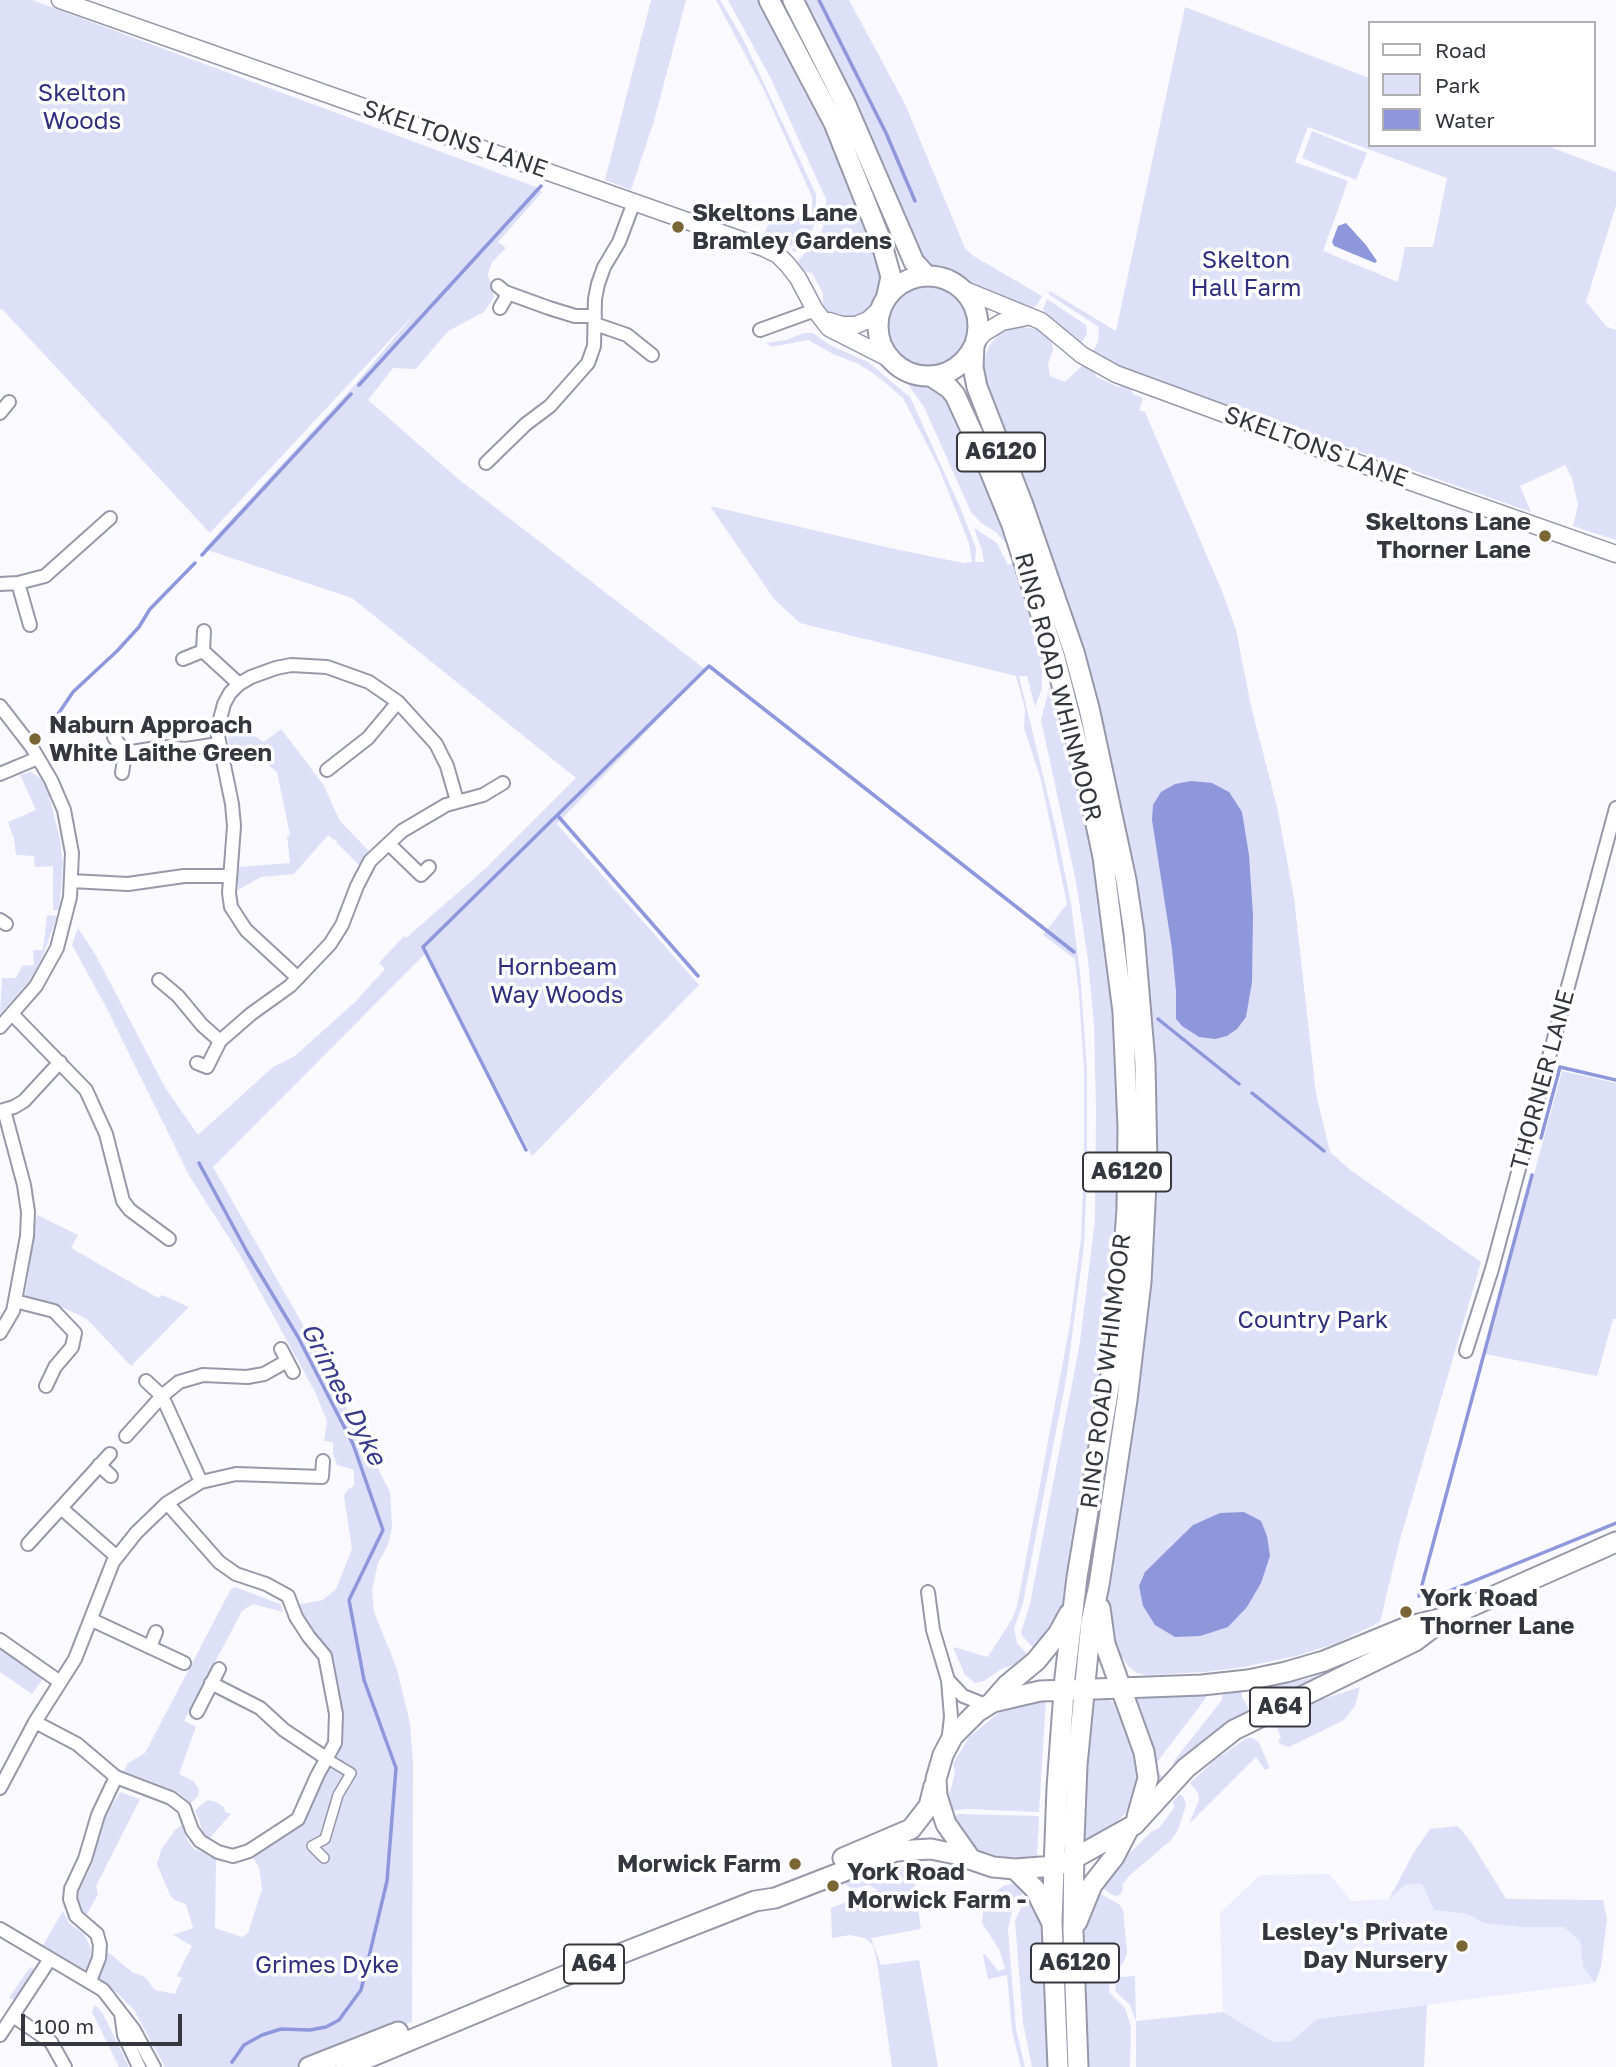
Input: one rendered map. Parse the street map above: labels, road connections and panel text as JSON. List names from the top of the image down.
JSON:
{
  "streets": {
    "highway": ["A6120", "RING ROAD WHINMOOR", "A64"],
    "street": ["SKELTONS LANE", "THORNER LANE"]
  },
  "crossings": [
    ["SKELTONS LANE", "RING ROAD WHINMOOR"],
    ["A6120", "RING ROAD WHINMOOR"],
    ["A6120", "A64"],
    ["RING ROAD WHINMOOR", "A64"]
  ],
  "water": ["Grimes Dyke"],
  "parks": [
    "Skelton Woods",
    "Skelton Hall Farm",
    "Hornbeam Way Woods",
    "Country Park",
    "Grimes Dyke"
  ],
  "places": [
    "Skeltons Lane Bramley Gardens",
    "Skeltons Lane Thorner Lane",
    "Naburn Approach White Laithe Green",
    "York Road Thorner Lane",
    "Morwick Farm",
    "York Road Morwick Farm -",
    "Lesley's Private Day Nursery"
  ],
  "legend": ["Road", "Park", "Water"],
  "scale_bar": "100 m"
}
